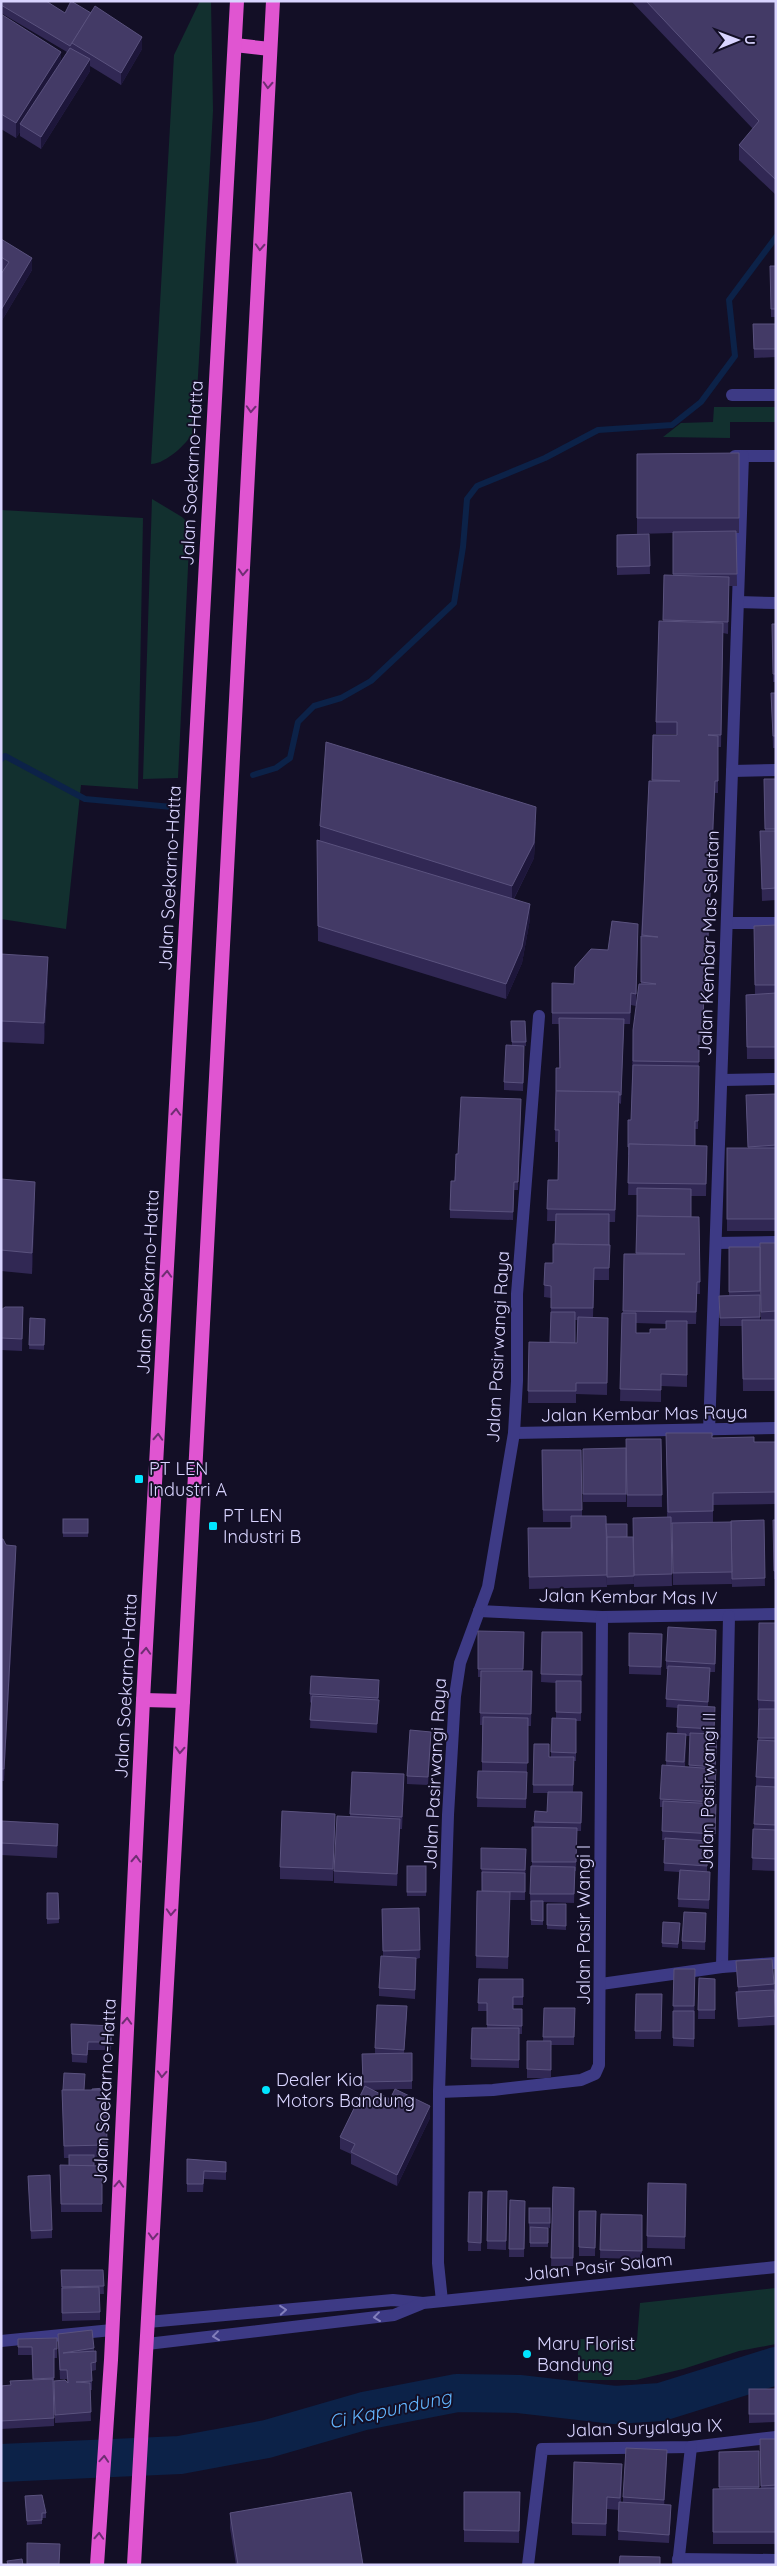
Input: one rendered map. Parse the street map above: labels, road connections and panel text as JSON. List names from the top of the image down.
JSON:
{
  "streets": {
    "highway": ["Jalan Soekarno-Hatta"],
    "street": [
      "Jalan Kembar Mas Selatan",
      "Jalan Pasirwangi Raya",
      "Jalan Kembar Mas Raya",
      "Jalan Kembar Mas IV",
      "Jalan Pasirwangi II",
      "Jalan Pasir Wangi I",
      "Jalan Pasir Salam",
      "Jalan Suryalaya IX"
    ]
  },
  "crossings": [
    ["Jalan Kembar Mas Selatan", "Jalan Kembar Mas Raya"],
    ["Jalan Pasirwangi Raya", "Jalan Kembar Mas Raya"],
    ["Jalan Pasirwangi Raya", "Jalan Kembar Mas IV"],
    ["Jalan Pasirwangi Raya", "Jalan Pasir Wangi I"],
    ["Jalan Pasirwangi Raya", "Jalan Pasir Salam"],
    ["Jalan Kembar Mas IV", "Jalan Pasirwangi II"],
    ["Jalan Kembar Mas IV", "Jalan Pasir Wangi I"]
  ],
  "water": ["Ci Kapundung"],
  "places": {
    "transit": ["PT LEN Industri A", "PT LEN Industri B"],
    "other": ["Dealer Kia Motors Bandung", "Maru Florist Bandung"]
  },
  "north": "right"
}
